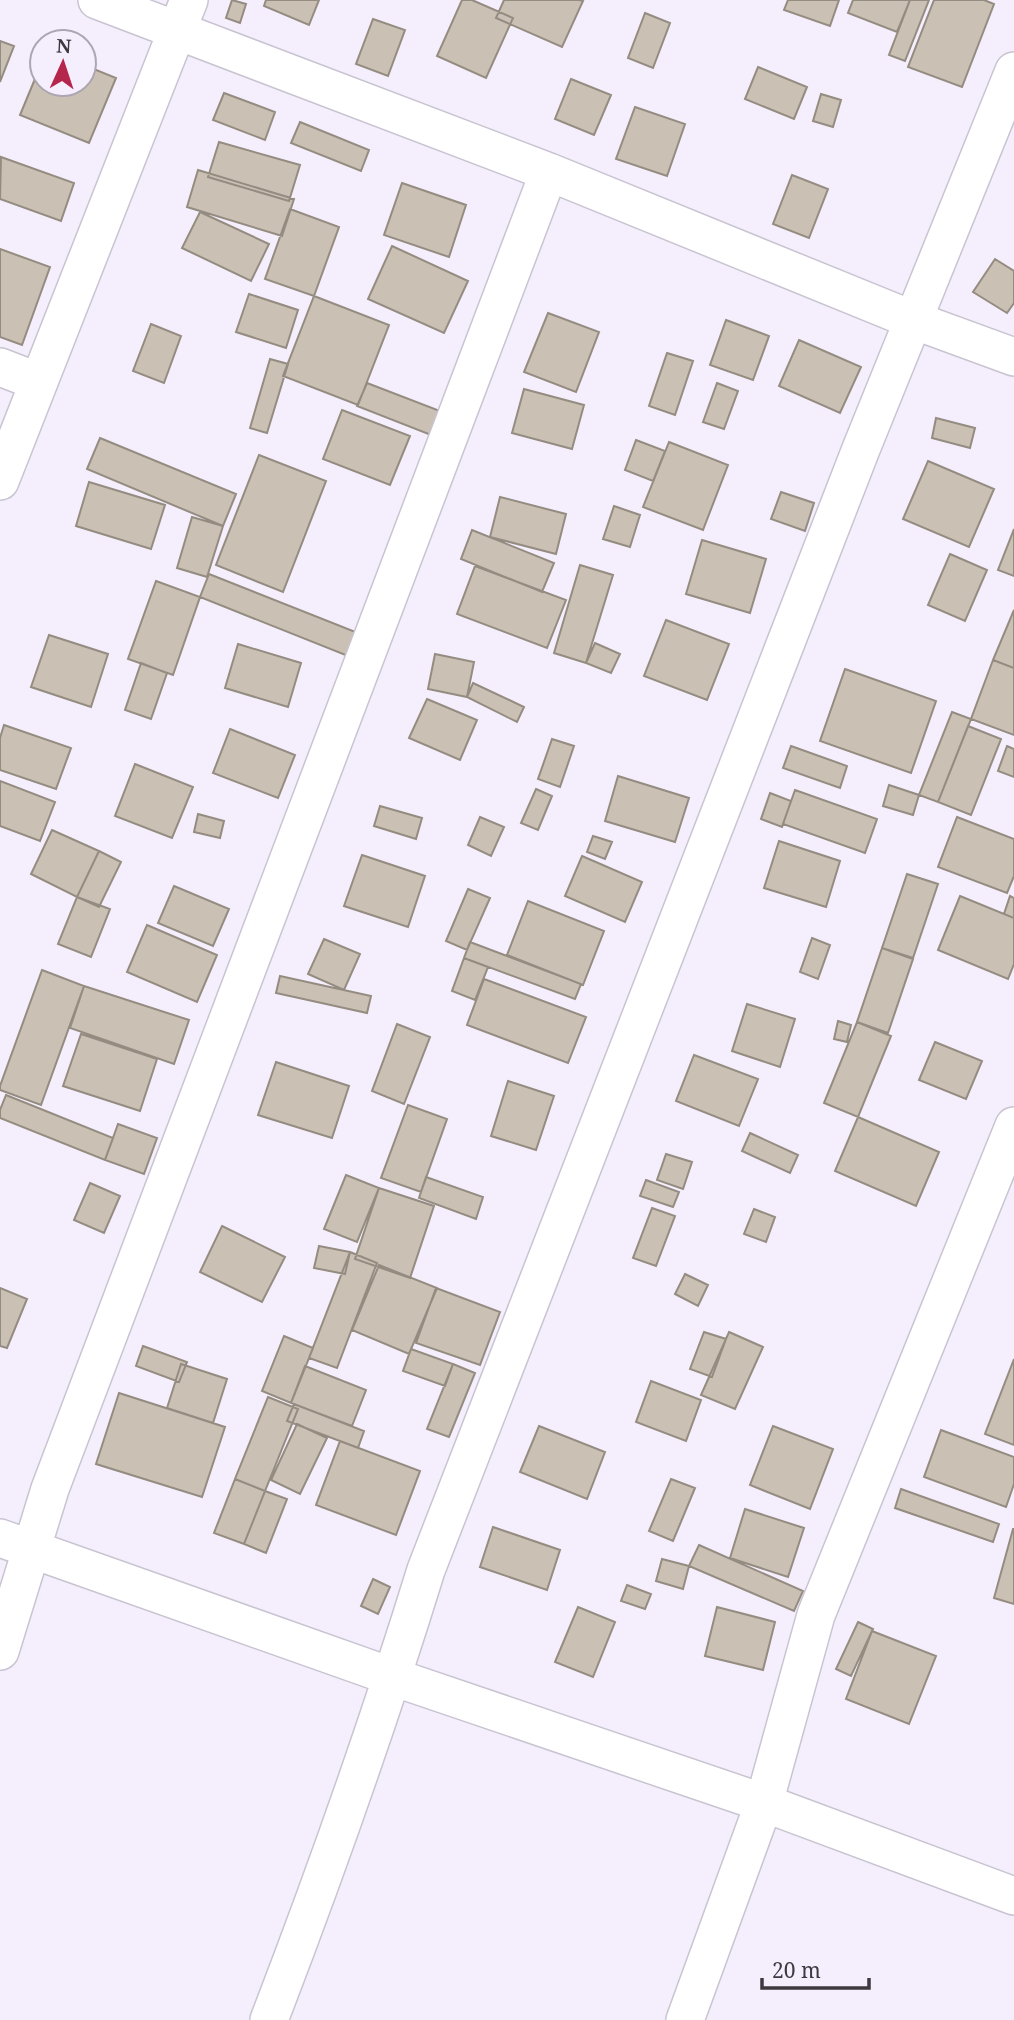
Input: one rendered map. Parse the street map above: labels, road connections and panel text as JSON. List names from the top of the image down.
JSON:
{
  "scale_bar": "20 m",
  "north": "top"
}
